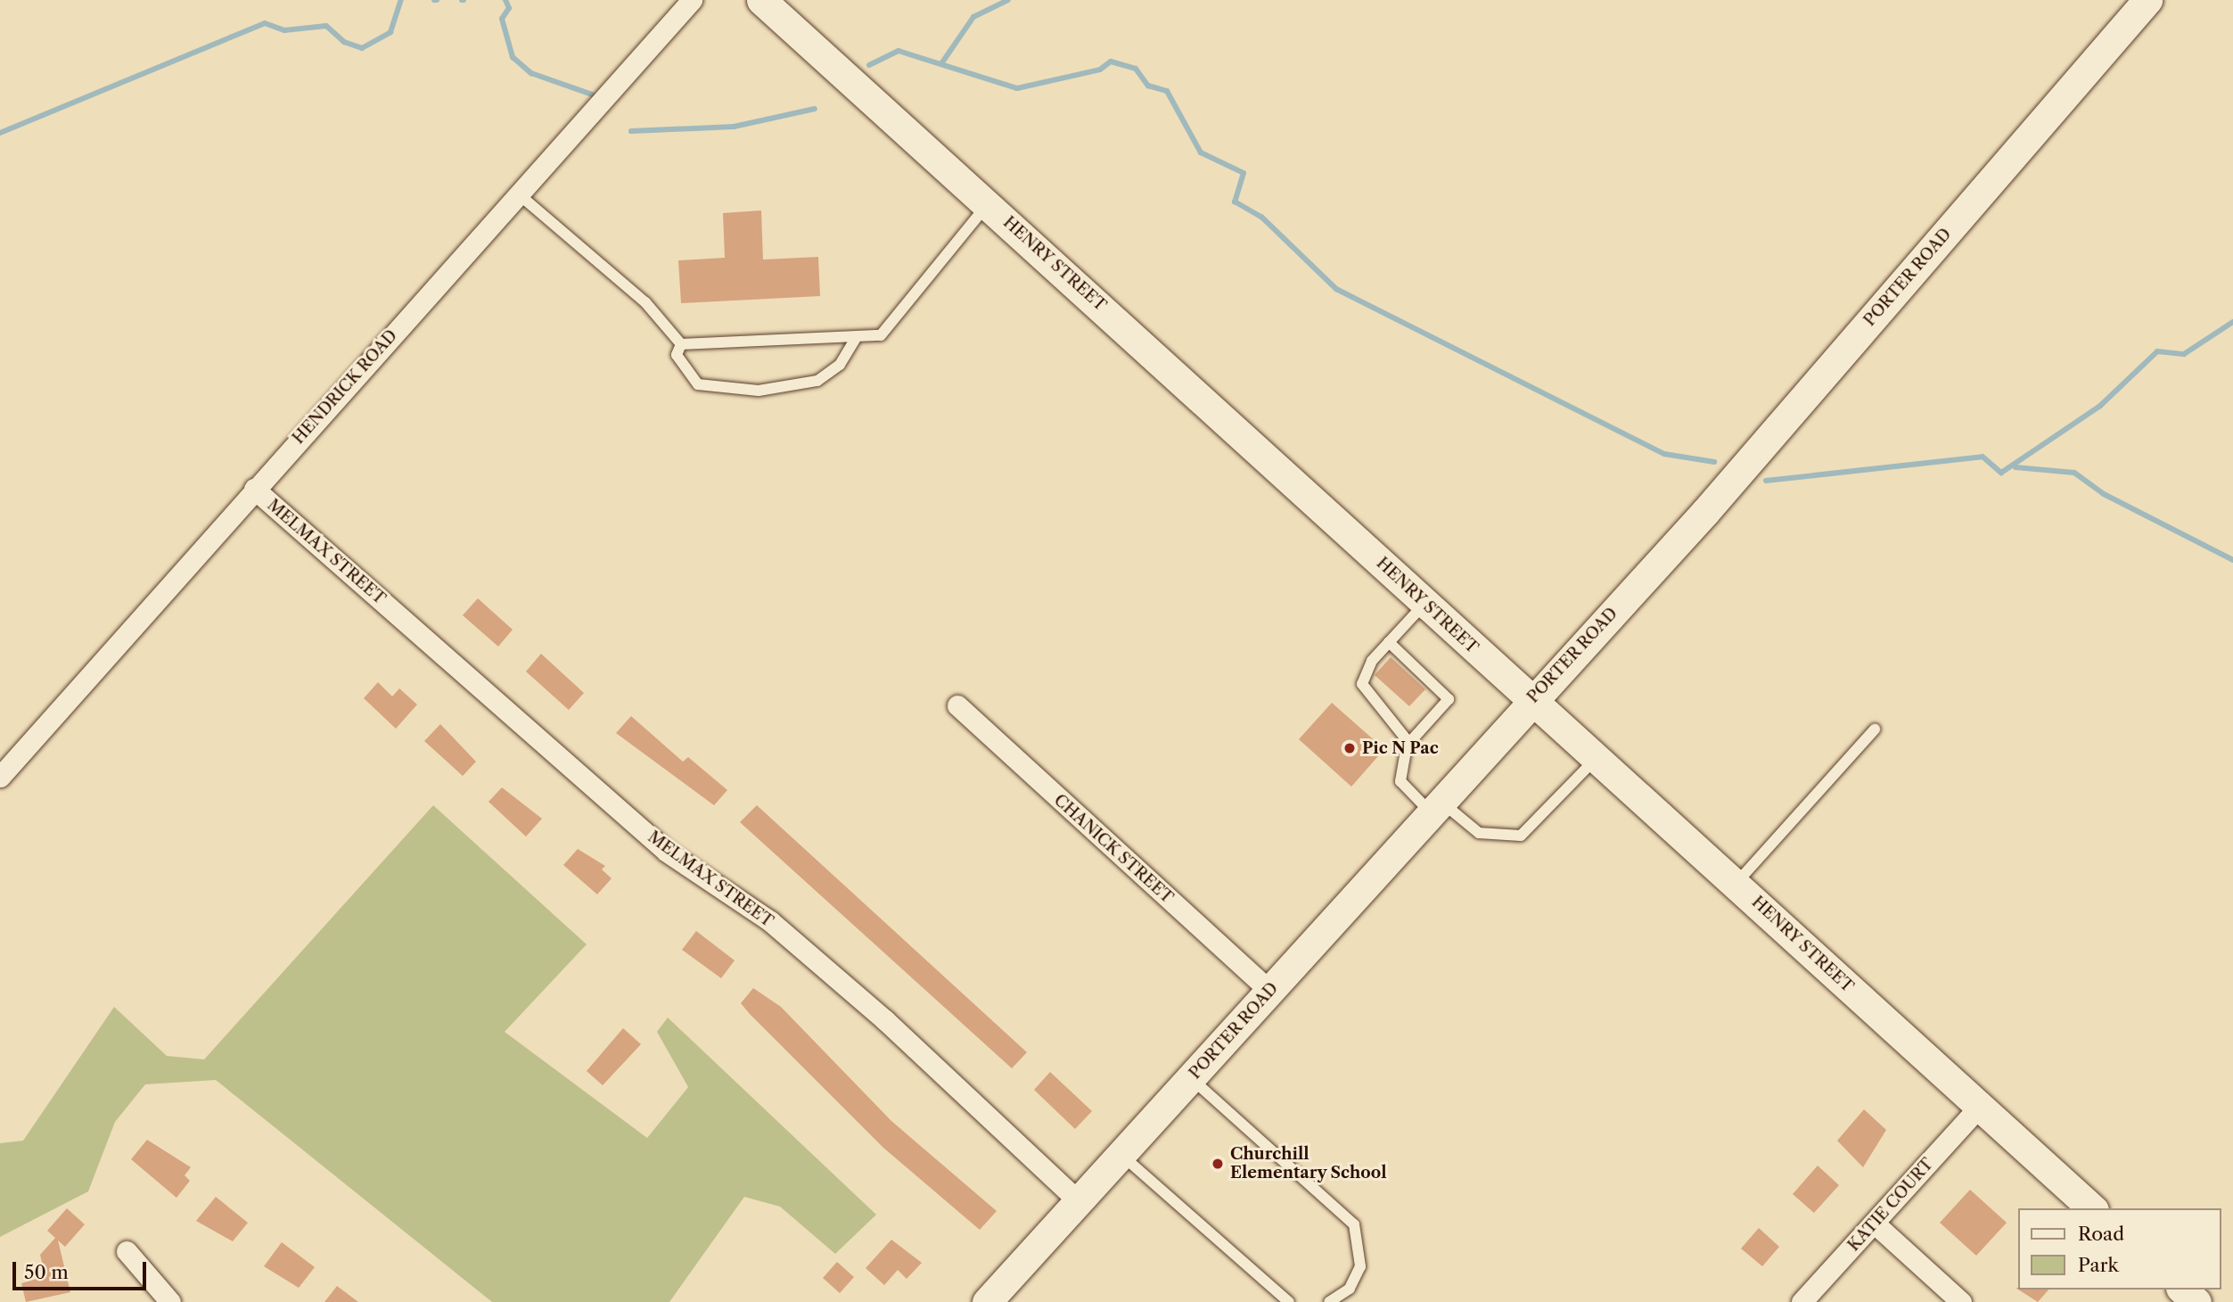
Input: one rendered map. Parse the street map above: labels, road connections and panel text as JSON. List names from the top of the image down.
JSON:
{
  "streets": {
    "street": [
      "HENRY STREET",
      "PORTER ROAD",
      "HENDRICK ROAD",
      "MELMAX STREET",
      "CHANICK STREET",
      "KATIE COURT"
    ]
  },
  "crossings": [
    ["HENRY STREET", "PORTER ROAD"],
    ["HENRY STREET", "KATIE COURT"],
    ["PORTER ROAD", "MELMAX STREET"],
    ["PORTER ROAD", "CHANICK STREET"],
    ["HENDRICK ROAD", "MELMAX STREET"]
  ],
  "places": ["Pic N Pac", "Churchill Elementary School"],
  "legend": ["Road", "Park"],
  "scale_bar": "50 m"
}
